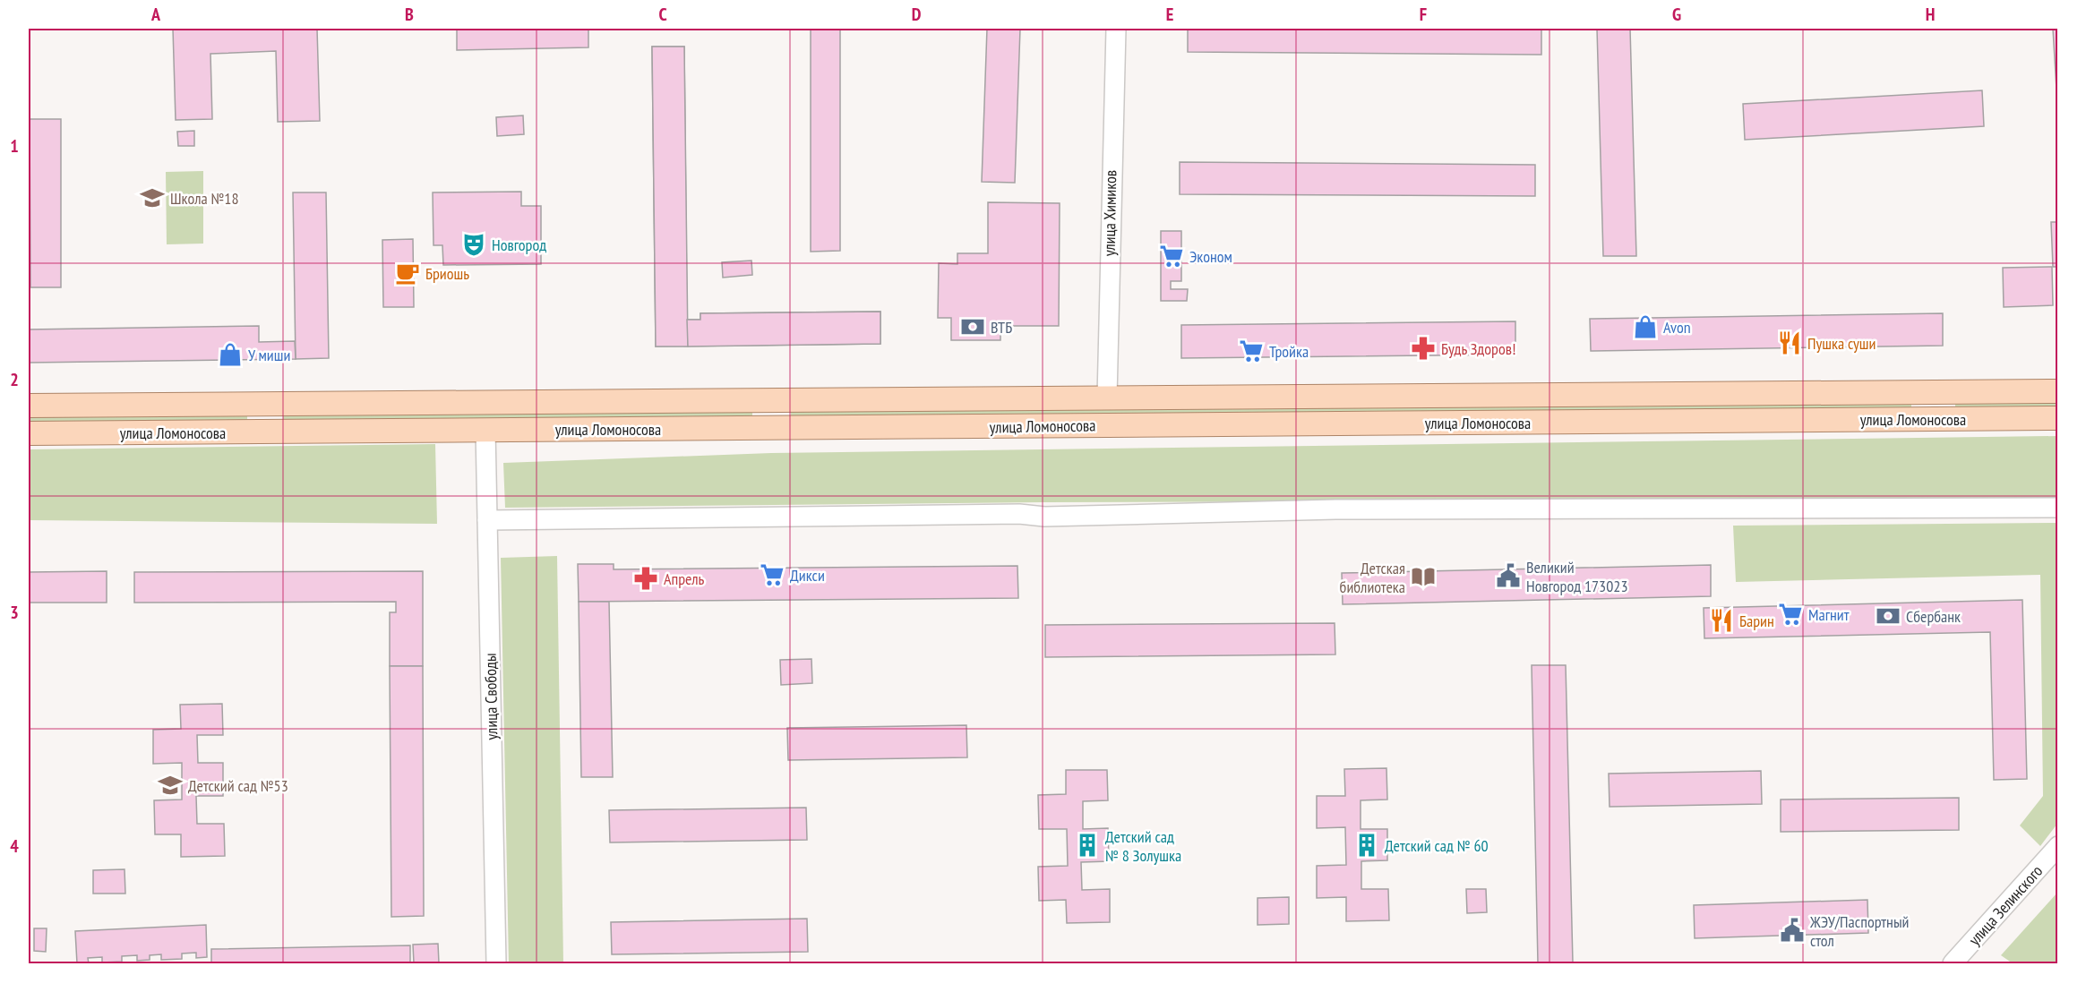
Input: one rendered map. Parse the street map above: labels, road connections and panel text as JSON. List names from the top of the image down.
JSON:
{
  "streets": {
    "main road": ["улица Ломоносова"],
    "street": ["улица Химиков", "улица Свободы", "улица Зелинского"]
  },
  "crossings": [
    ["улица Химиков", "улица Ломоносова"],
    ["улица Ломоносова", "улица Свободы"]
  ],
  "places": {
    "school or university": ["Школа №18", "Детский сад №53"],
    "theatre": ["Новгород"],
    "supermarket": [
      "Эконом",
      "Тройка",
      "Дикси",
      "Магнит"
    ],
    "cafe": ["Бриошь"],
    "bank": ["ВТБ", "Сбербанк"],
    "shop": ["Avon", "У миши"],
    "restaurant": ["Пушка суши", "Барин"],
    "pharmacy": ["Будь Здоров!", "Апрель"],
    "public building": ["Великий Новгород 173023", "ЖЭУ/Паспортный стол"],
    "library": ["Детская библиотека"],
    "building": ["Детский сад № 8 Золушка", "Детский сад № 60"]
  },
  "grid": {
    "columns": [
      "A",
      "B",
      "C",
      "D",
      "E",
      "F",
      "G",
      "H"
    ],
    "rows": [
      "1",
      "2",
      "3",
      "4"
    ]
  }
}
